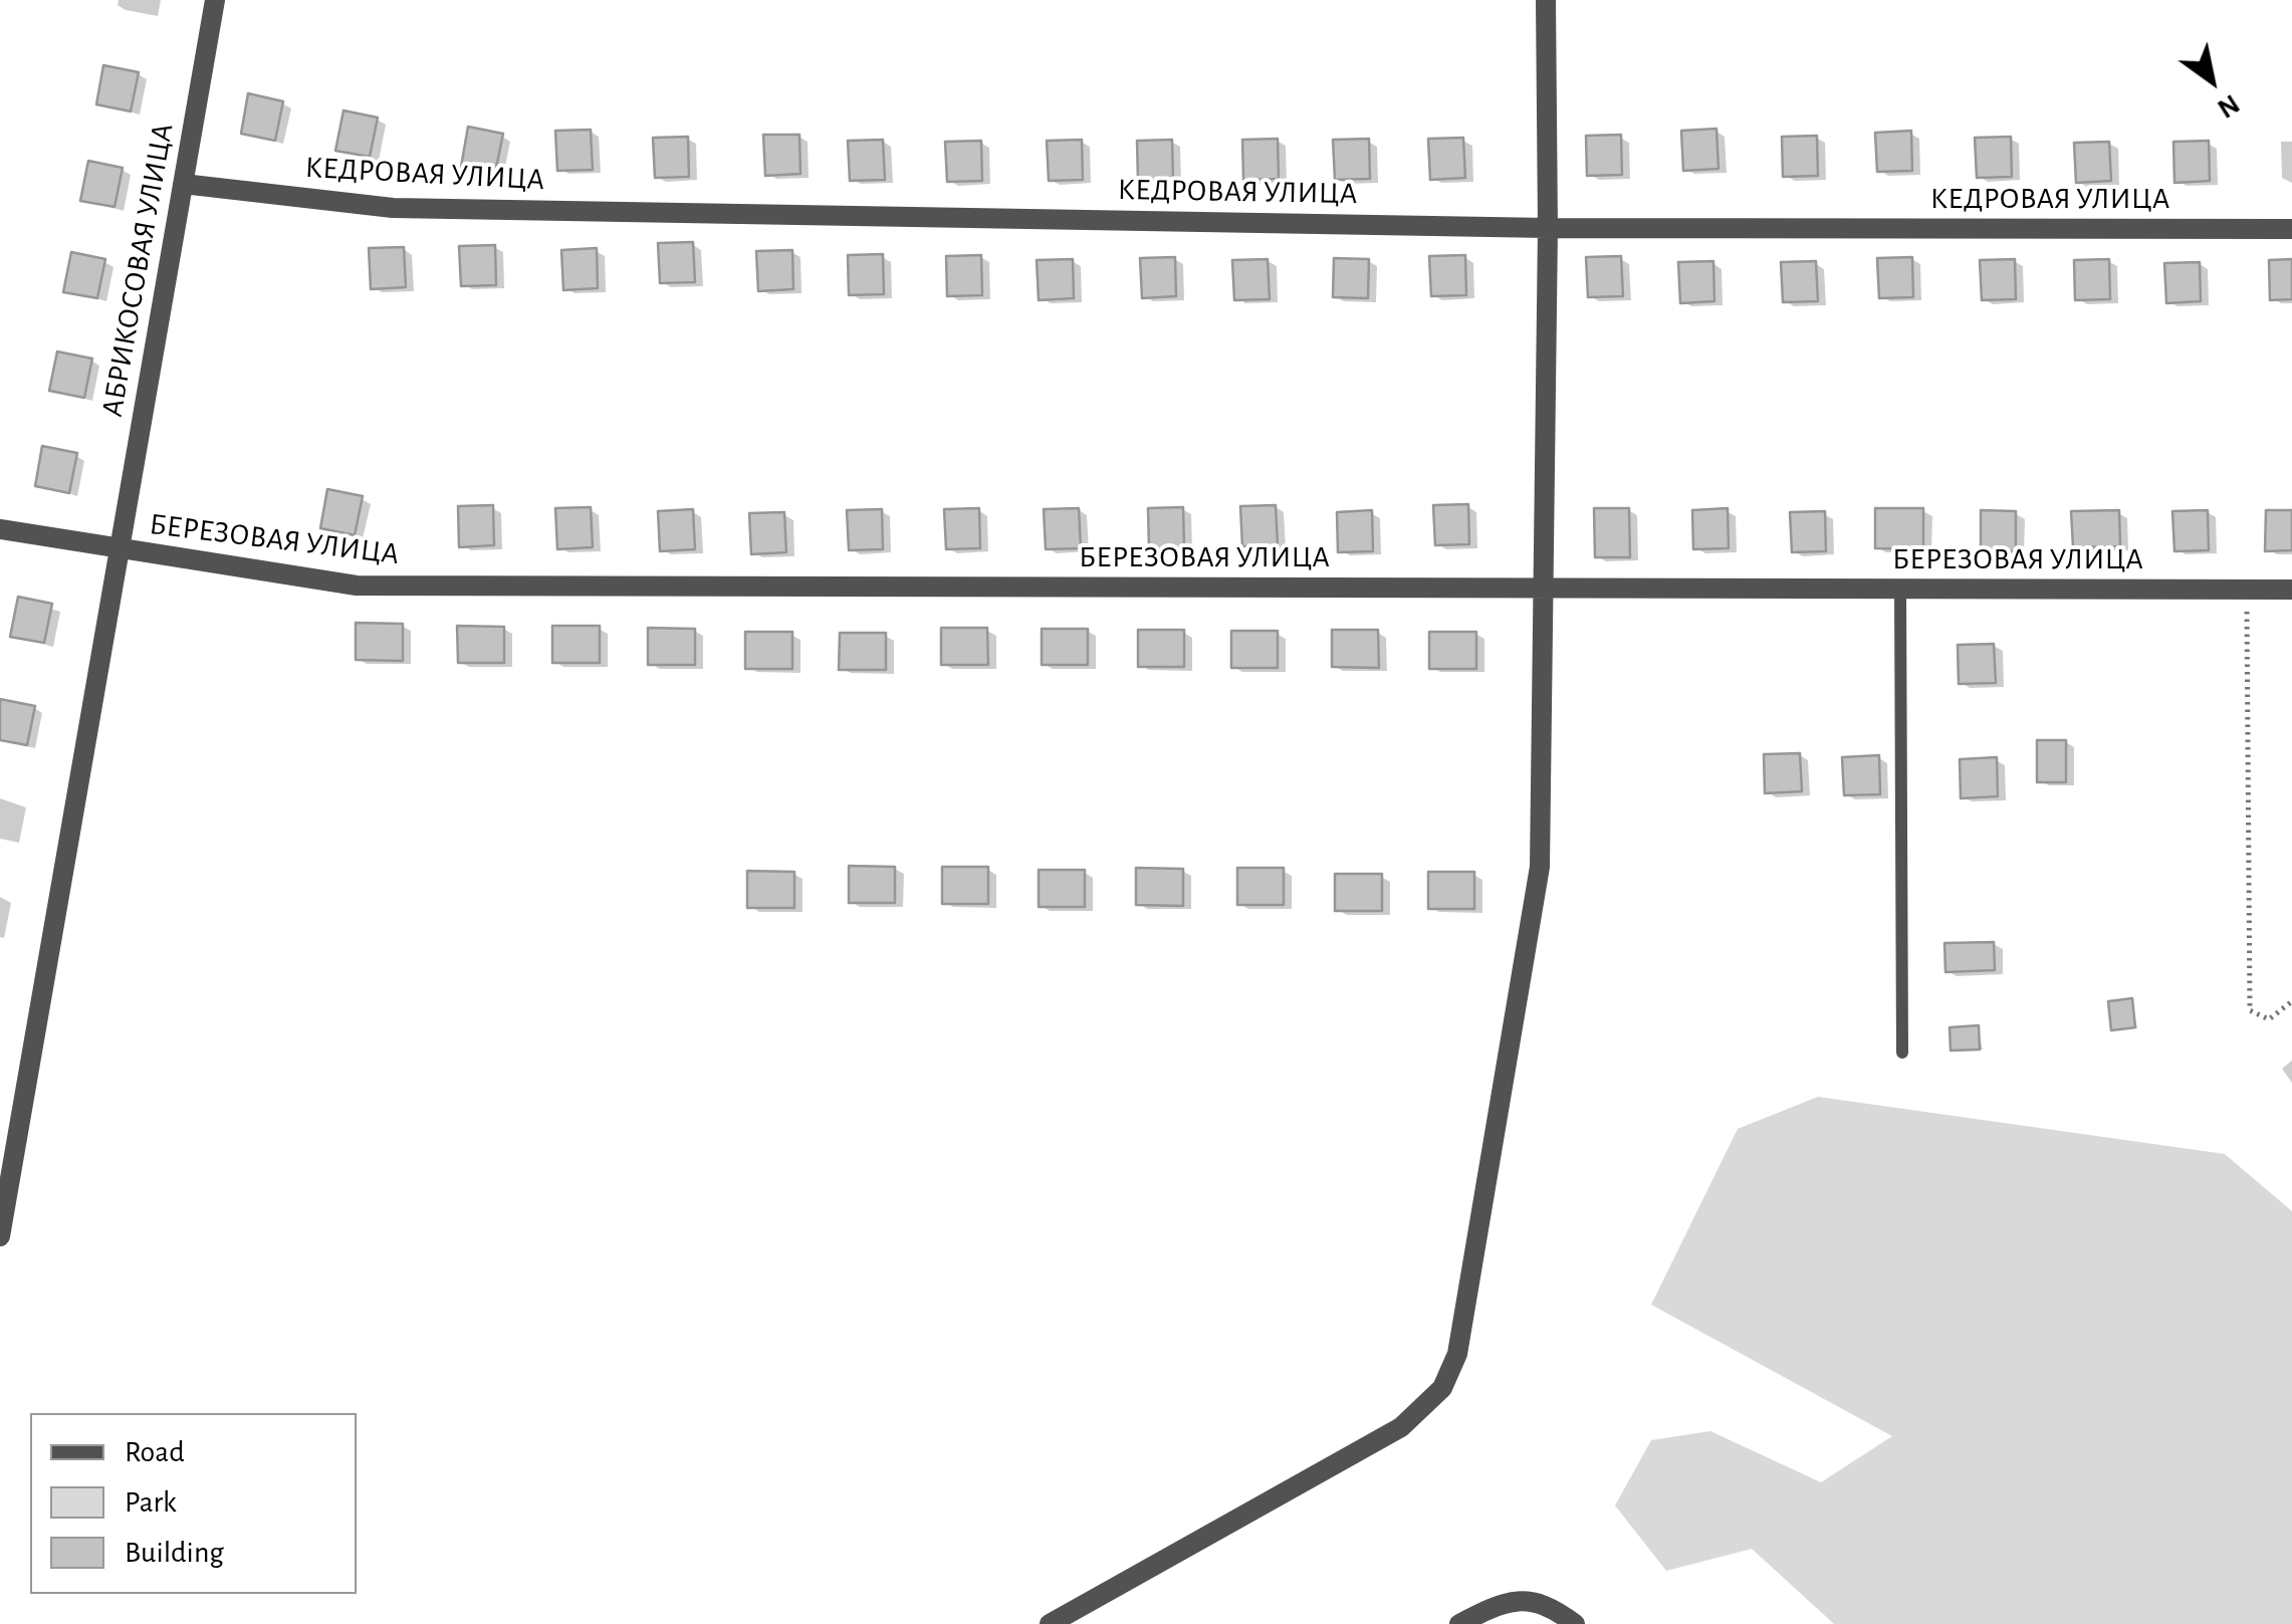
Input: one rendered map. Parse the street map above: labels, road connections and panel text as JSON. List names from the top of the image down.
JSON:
{
  "streets": {
    "street": ["КЕДРОВАЯ УЛИЦА", "АБРИКОСОВАЯ УЛИЦА", "БЕРЕЗОВАЯ УЛИЦА"]
  },
  "crossings": [
    ["КЕДРОВАЯ УЛИЦА", "АБРИКОСОВАЯ УЛИЦА"],
    ["АБРИКОСОВАЯ УЛИЦА", "БЕРЕЗОВАЯ УЛИЦА"]
  ],
  "legend": ["Road", "Park", "Building"],
  "north": "bottom right"
}
